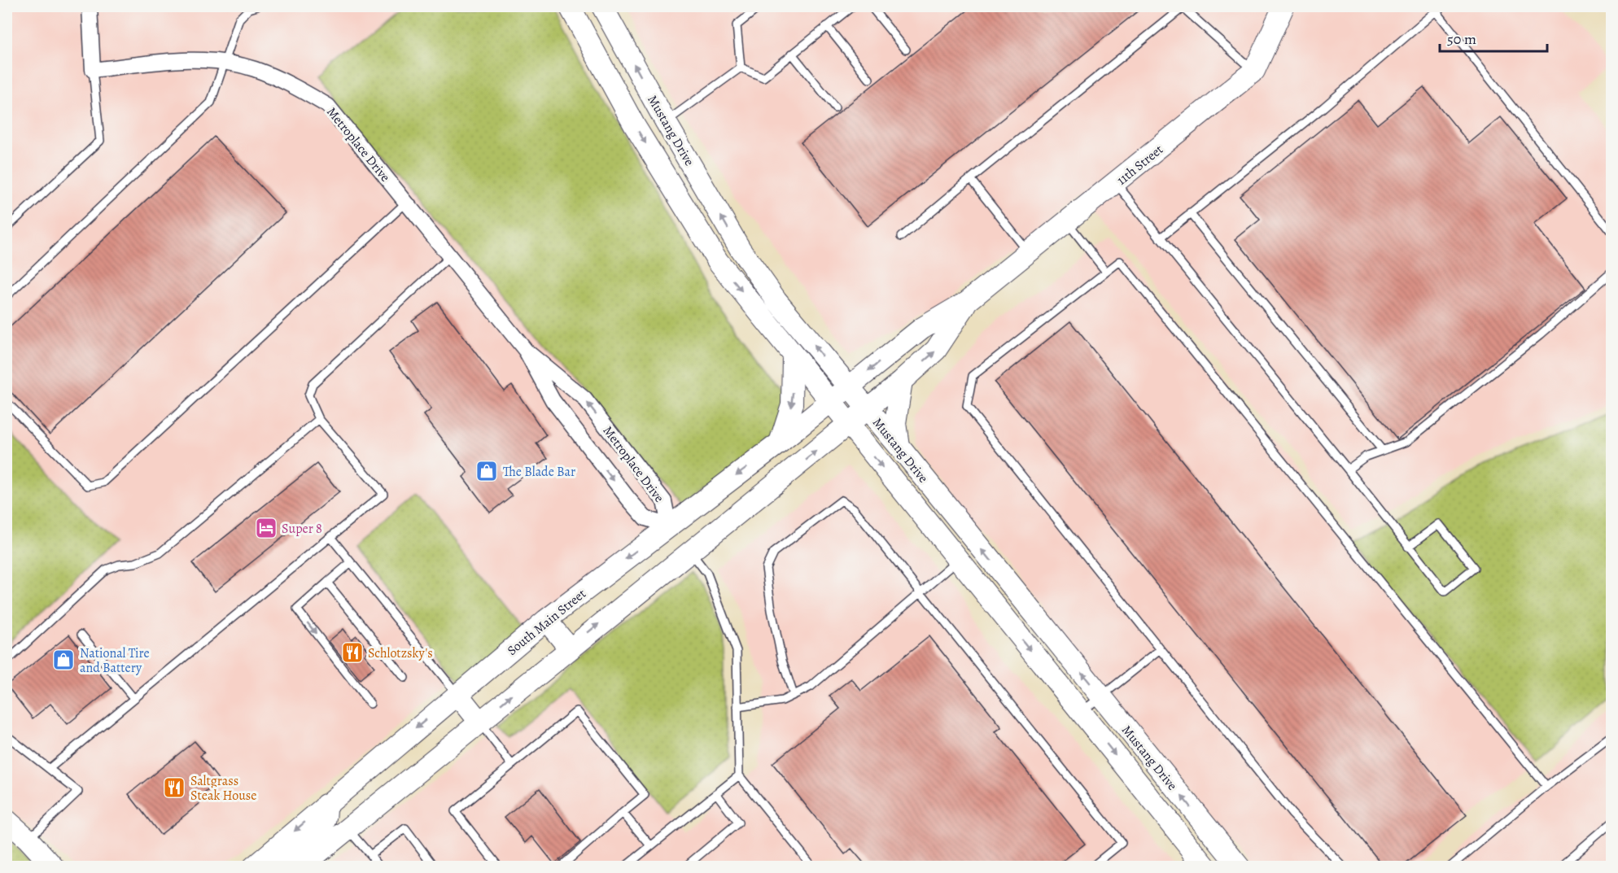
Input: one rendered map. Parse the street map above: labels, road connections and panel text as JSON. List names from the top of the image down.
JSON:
{
  "streets": {
    "main road": ["Mustang Drive", "11th Street", "South Main Street"],
    "street": ["Metroplace Drive"]
  },
  "crossings": [
    ["Mustang Drive", "11th Street"],
    ["Mustang Drive", "South Main Street"],
    ["Metroplace Drive", "South Main Street"],
    ["11th Street", "South Main Street"]
  ],
  "places": {
    "shop": ["The Blade Bar", "National Tire and Battery"],
    "hotel": ["Super 8"],
    "restaurant": ["Schlotzsky's", "Saltgrass Steak House"]
  },
  "scale_bar": "50 m"
}
